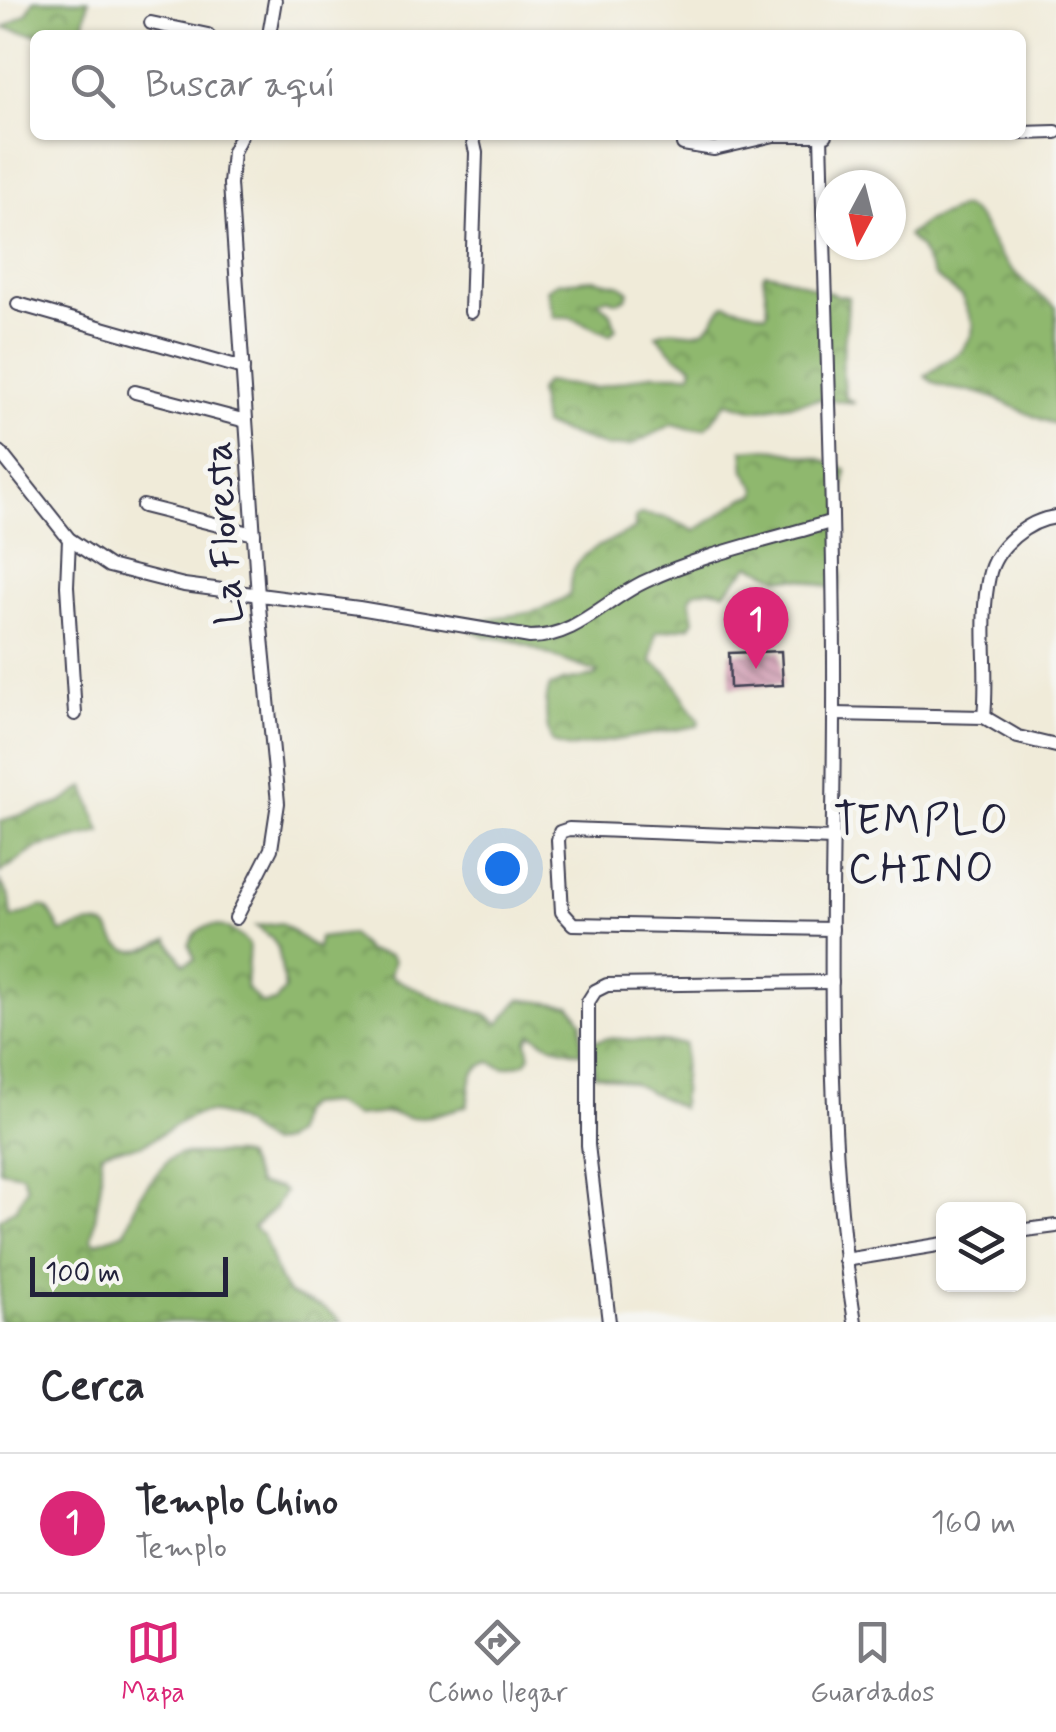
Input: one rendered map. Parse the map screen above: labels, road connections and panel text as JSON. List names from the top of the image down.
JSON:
{
  "streets": {
    "street": ["La Floresta"]
  },
  "districts": ["TEMPLO CHINO"],
  "scale_bar": "100 m",
  "north": "bottom",
  "page": {
    "search": "Buscar aquí",
    "pins": "1",
    "scale": "100 m",
    "heading": "Cerca",
    "list": [
      {
        "mark": "1",
        "name": "Templo Chino",
        "note": "Templo",
        "value": "160 m"
      }
    ],
    "nav": ["Mapa", "Cómo llegar", "Guardados"]
  }
}
